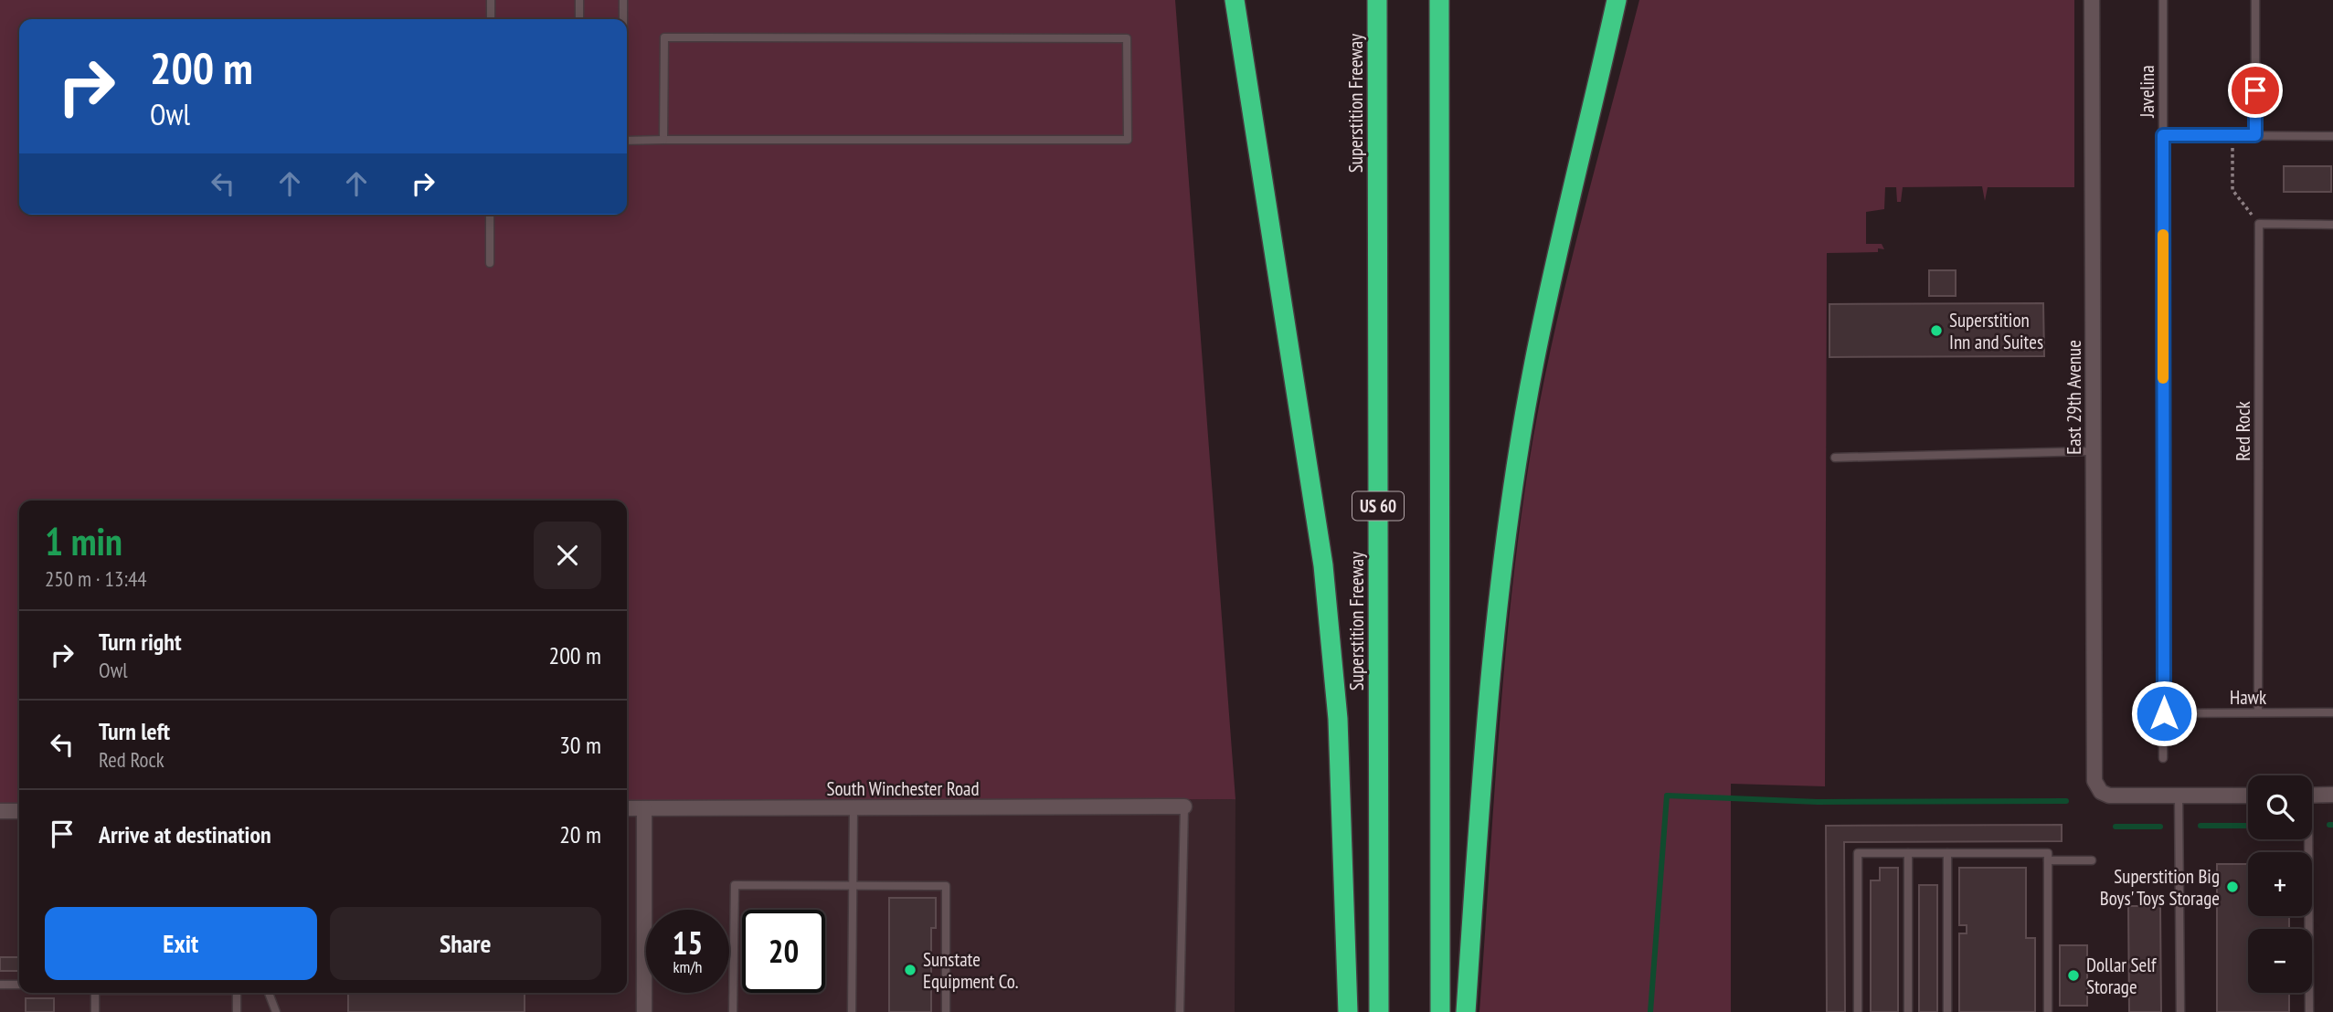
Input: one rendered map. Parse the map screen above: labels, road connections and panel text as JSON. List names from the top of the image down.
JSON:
{
  "streets": {
    "highway": ["Superstition Freeway", "US 60"],
    "street": ["East 29th Avenue", "South Winchester Road"],
    "lane": ["Javelina", "Red Rock", "Hawk"]
  },
  "crossings": [
    ["Javelina", "Hawk"],
    ["Red Rock", "Hawk"]
  ],
  "places": [
    "Superstition Inn and Suites",
    "Superstition Big Boys' Toys Storage",
    "Sunstate Equipment Co.",
    "Dollar Self Storage"
  ],
  "page": {
    "turn": ["200 m", "Owl"],
    "heading": ["1 min", "250 m · 13:44"],
    "list": [
      {
        "name": "Turn right",
        "note": "Owl",
        "value": "200 m"
      },
      {
        "name": "Turn left",
        "note": "Red Rock",
        "value": "30 m"
      },
      {
        "name": "Arrive at destination",
        "value": "20 m"
      }
    ],
    "map_buttons": ["+", "−"],
    "buttons": ["Exit", "Share"],
    "speed": "15 km/h",
    "limit": "20"
  }
}
